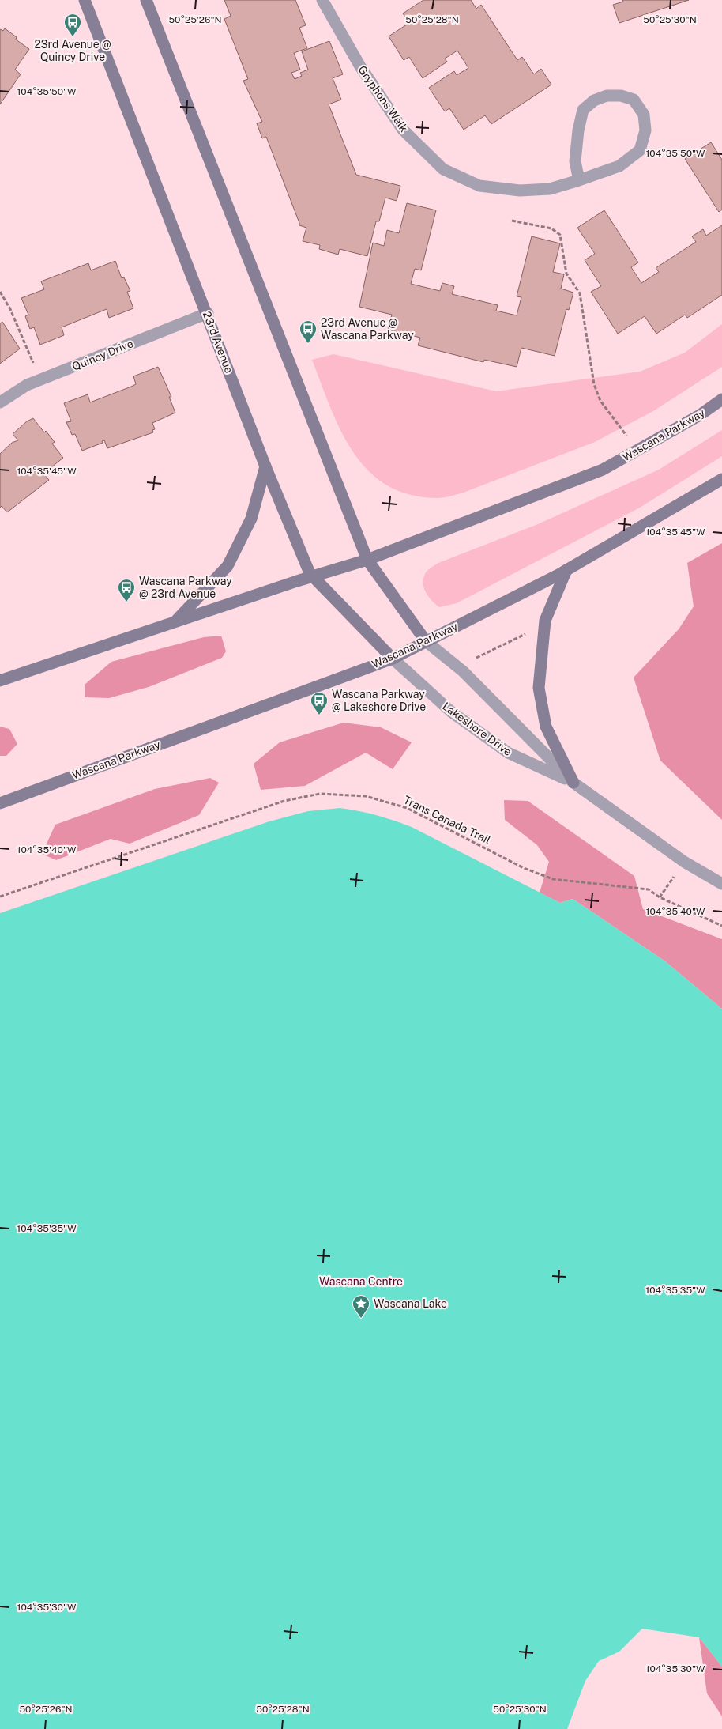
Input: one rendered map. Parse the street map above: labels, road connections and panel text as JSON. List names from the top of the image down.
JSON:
{
  "streets": {
    "main road": ["23rd Avenue", "Wascana Parkway"],
    "street": ["Gryphons Walk", "Quincy Drive", "Lakeshore Drive"],
    "path": ["Trans Canada Trail"]
  },
  "crossings": [
    ["23rd Avenue", "Quincy Drive"],
    ["23rd Avenue", "Wascana Parkway"],
    ["23rd Avenue", "Lakeshore Drive"],
    ["Wascana Parkway", "Lakeshore Drive"]
  ],
  "parks": ["Wascana Centre"],
  "places": {
    "bus stop": [
      "23rd Avenue @ Quincy Drive",
      "23rd Avenue @ Wascana Parkway",
      "Wascana Parkway @ 23rd Avenue",
      "Wascana Parkway @ Lakeshore Drive"
    ],
    "place": ["Wascana Lake"]
  },
  "coordinates": [
    "50°25'26\"N",
    "50°25'28\"N",
    "50°25'30\"N",
    "104°35'50\"W",
    "104°35'45\"W",
    "104°35'40\"W",
    "104°35'35\"W",
    "104°35'30\"W"
  ]
}
